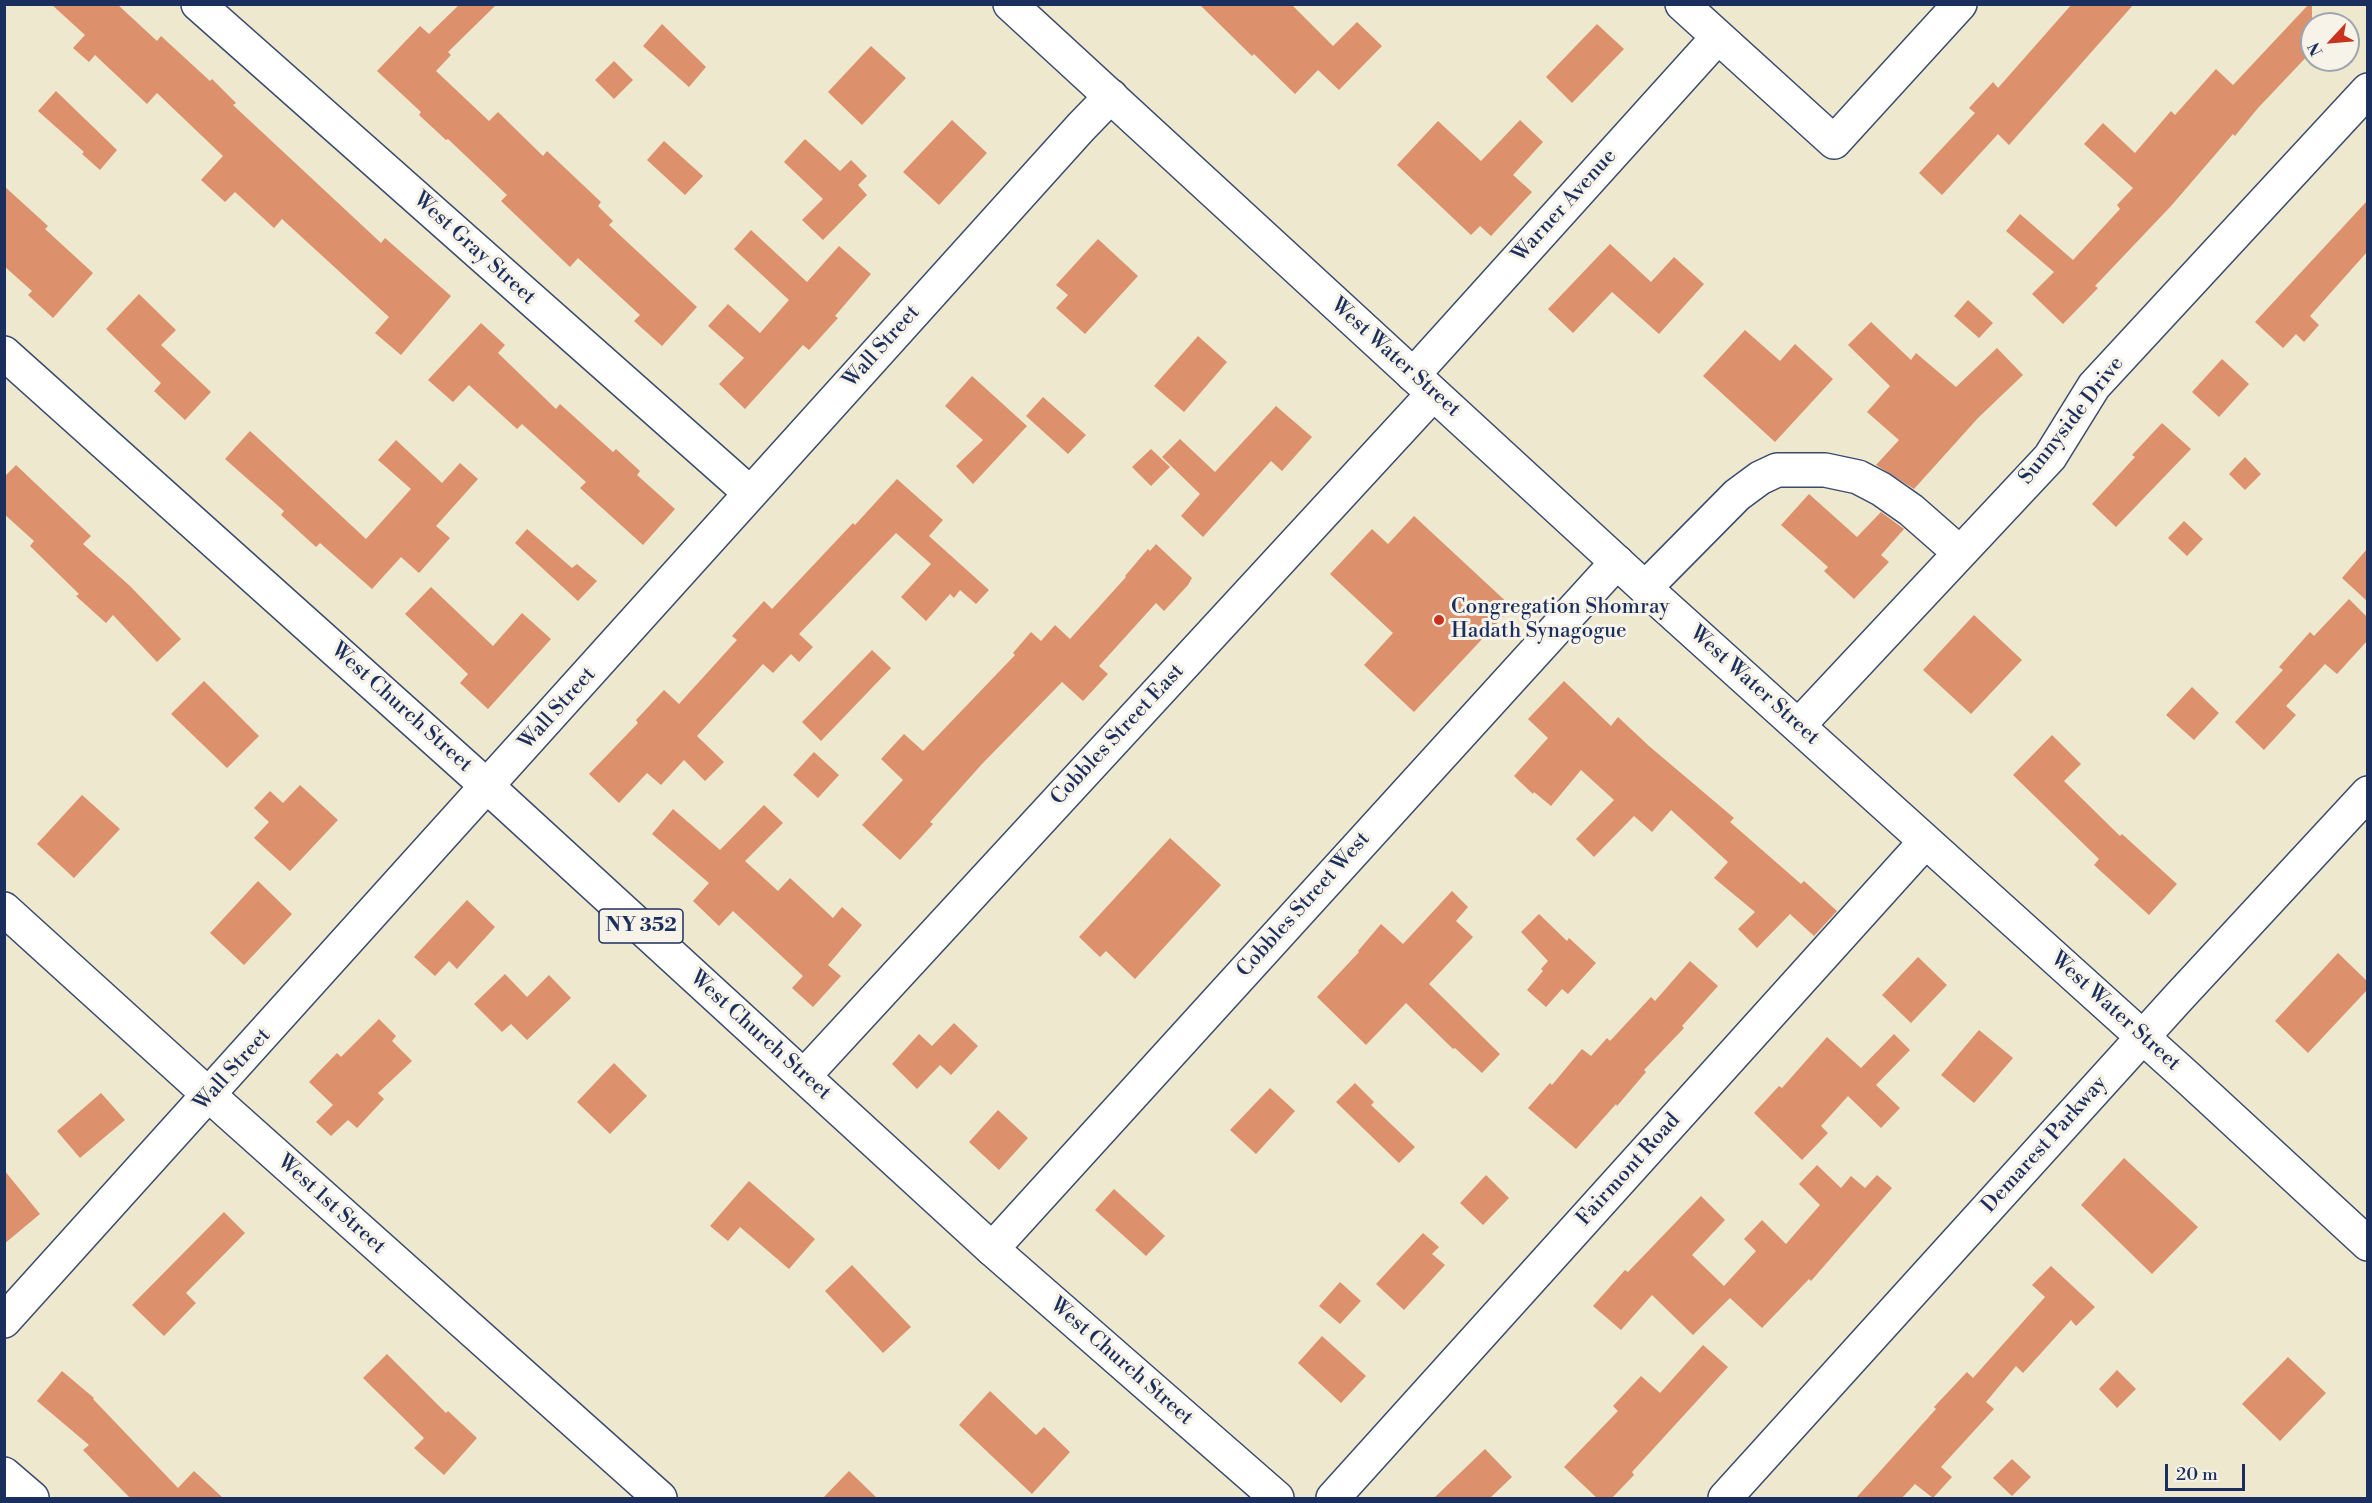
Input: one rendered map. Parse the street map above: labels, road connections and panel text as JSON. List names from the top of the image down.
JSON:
{
  "streets": {
    "street": [
      "Warner Avenue",
      "West Gray Street",
      "Wall Street",
      "West Water Street",
      "Sunnyside Drive",
      "West Church Street",
      "Cobbles Street East",
      "Cobbles Street West",
      "NY 352",
      "Demarest Parkway",
      "Fairmont Road",
      "West 1st Street"
    ]
  },
  "crossings": [
    ["Warner Avenue", "West Water Street"],
    ["Warner Avenue", "Cobbles Street East"],
    ["West Gray Street", "Wall Street"],
    ["Wall Street", "West Water Street"],
    ["Wall Street", "West Church Street"],
    ["Wall Street", "West 1st Street"],
    ["West Water Street", "Sunnyside Drive"],
    ["West Water Street", "Cobbles Street East"],
    ["West Water Street", "Cobbles Street West"],
    ["West Water Street", "Demarest Parkway"],
    ["West Water Street", "Fairmont Road"],
    ["West Church Street", "Cobbles Street East"],
    ["West Church Street", "Cobbles Street West"]
  ],
  "places": ["Congregation Shomray Hadath Synagogue"],
  "scale_bar": "20 m",
  "north": "bottom left"
}
